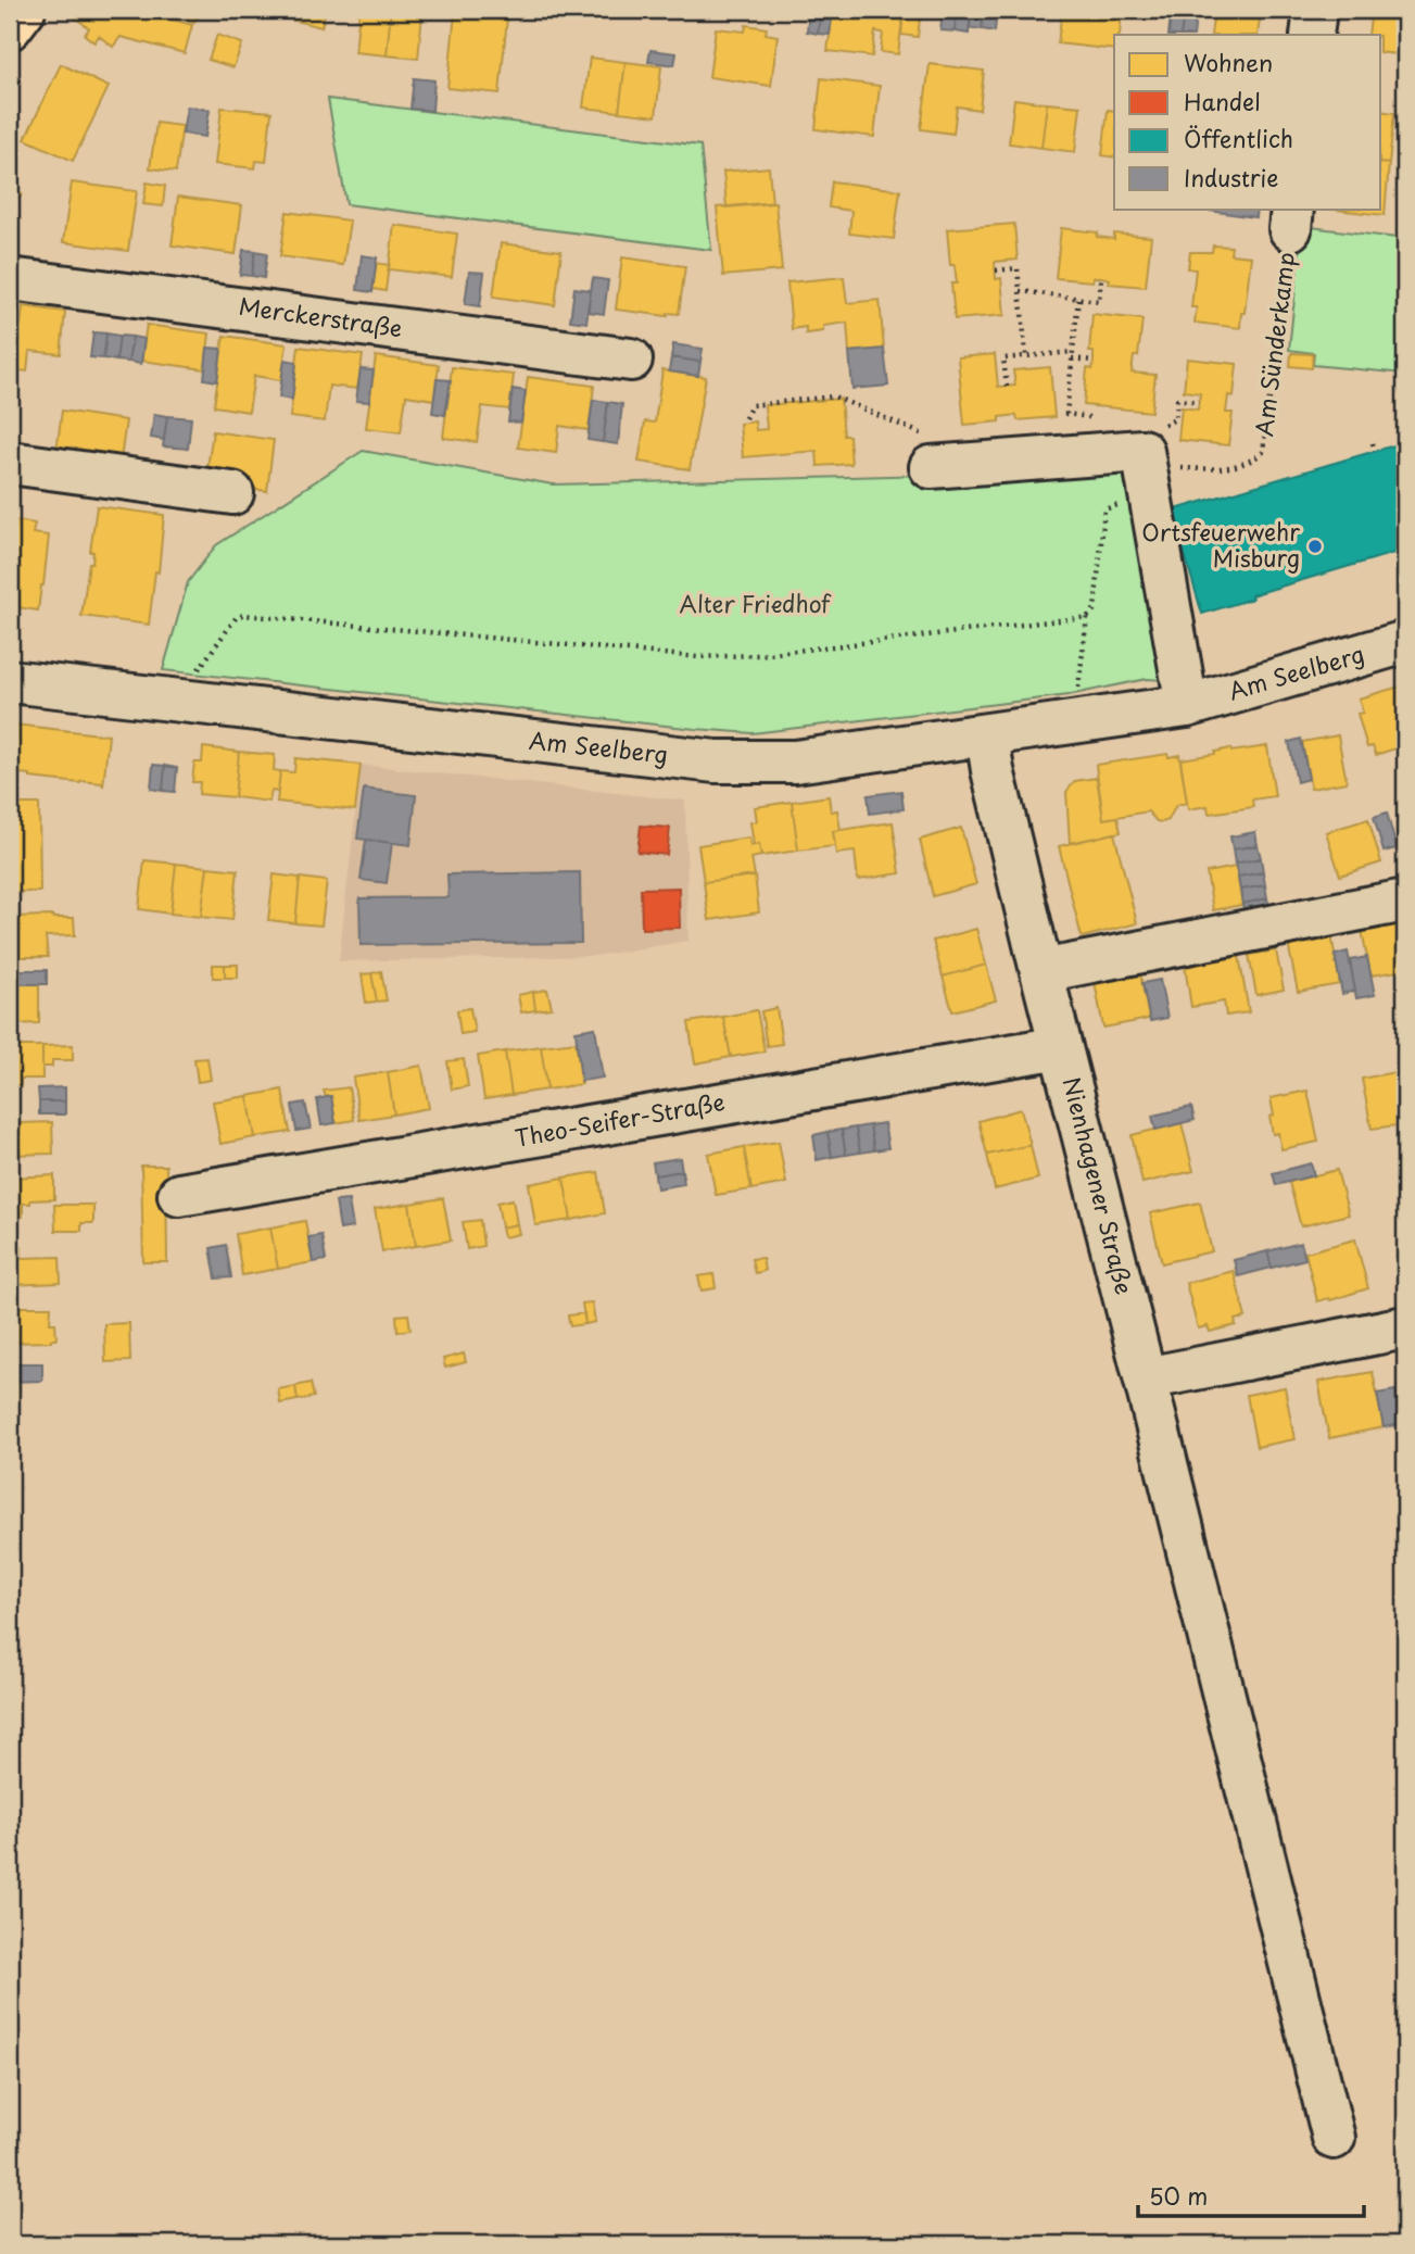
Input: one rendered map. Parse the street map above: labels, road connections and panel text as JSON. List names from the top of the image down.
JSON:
{
  "streets": {
    "street": [
      "Merckerstraße",
      "Am Seelberg",
      "Theo-Seifer-Straße",
      "Nienhagener Straße"
    ],
    "path": ["Am Sünderkamp"]
  },
  "crossings": [
    ["Am Seelberg", "Nienhagener Straße"],
    ["Theo-Seifer-Straße", "Nienhagener Straße"]
  ],
  "parks": ["Alter Friedhof"],
  "places": ["Ortsfeuerwehr Misburg"],
  "legend": [
    "Wohnen",
    "Handel",
    "Öffentlich",
    "Industrie"
  ],
  "scale_bar": "50 m"
}
